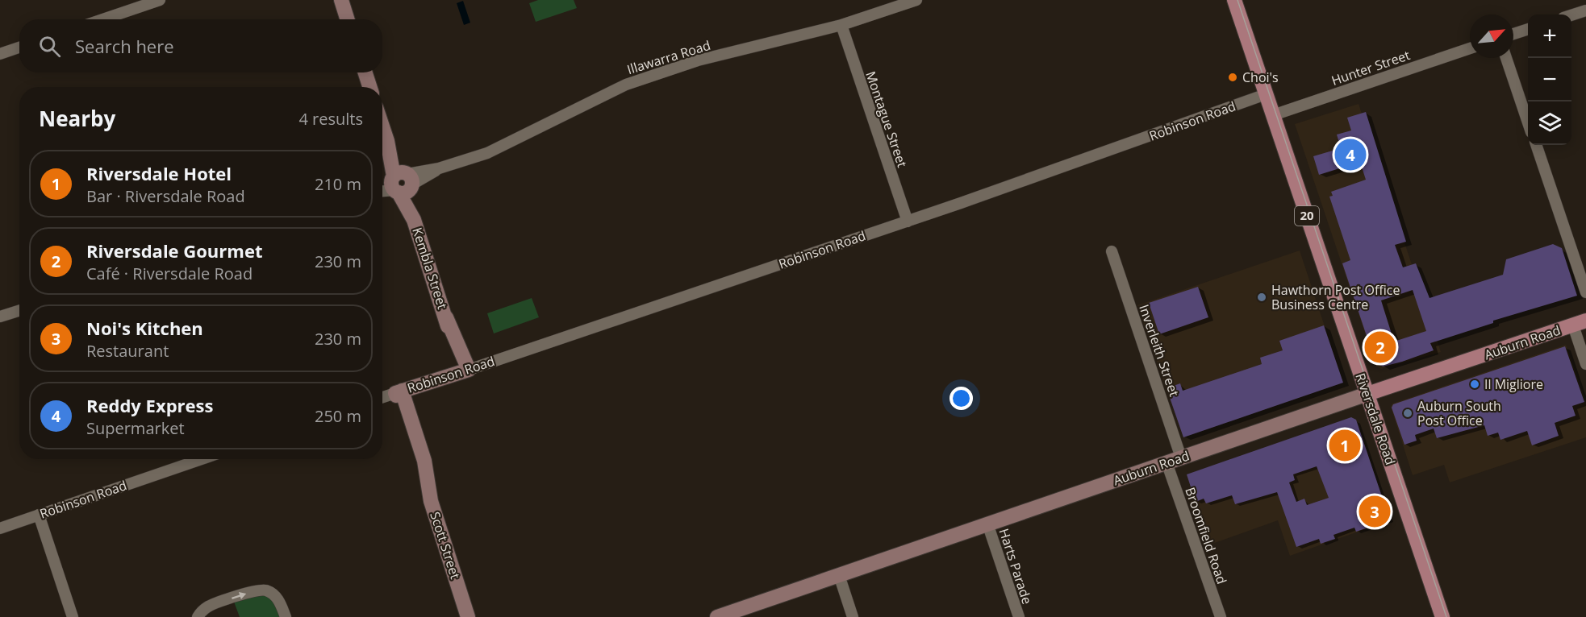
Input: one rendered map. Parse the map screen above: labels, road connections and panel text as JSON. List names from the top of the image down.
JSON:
{
  "streets": {
    "main road": [
      "Robinson Road",
      "20",
      "Kembla Street",
      "Auburn Road",
      "Riversdale Road",
      "Scott Street"
    ],
    "street": [
      "Illawarra Road",
      "Hunter Street",
      "Montague Street",
      "Inverleith Street",
      "Broomfield Road",
      "Harts Parade"
    ]
  },
  "crossings": [
    ["Illawarra Road", "Montague Street"],
    ["Illawarra Road", "Kembla Street"],
    ["Hunter Street", "Riversdale Road"],
    ["Montague Street", "Robinson Road"],
    ["Robinson Road", "Kembla Street"],
    ["Robinson Road", "Riversdale Road"],
    ["Robinson Road", "Scott Street"],
    ["Auburn Road", "Inverleith Street"],
    ["Auburn Road", "Riversdale Road"],
    ["Auburn Road", "Broomfield Road"],
    ["Auburn Road", "Harts Parade"]
  ],
  "places": [
    "Choi's",
    "Hawthorn Post Office Business Centre",
    "Il Migliore",
    "Auburn South Post Office"
  ],
  "north": "top right",
  "page": {
    "map_buttons": ["+", "−"],
    "search": "Search here",
    "heading": ["Nearby", "4 results"],
    "pins": [
      "4",
      "2",
      "1",
      "3"
    ],
    "list": [
      {
        "mark": "1",
        "name": "Riversdale Hotel",
        "note": "Bar · Riversdale Road",
        "value": "210 m"
      },
      {
        "mark": "2",
        "name": "Riversdale Gourmet",
        "note": "Café · Riversdale Road",
        "value": "230 m"
      },
      {
        "mark": "3",
        "name": "Noi's Kitchen",
        "note": "Restaurant",
        "value": "230 m"
      },
      {
        "mark": "4",
        "name": "Reddy Express",
        "note": "Supermarket",
        "value": "250 m"
      }
    ]
  }
}
